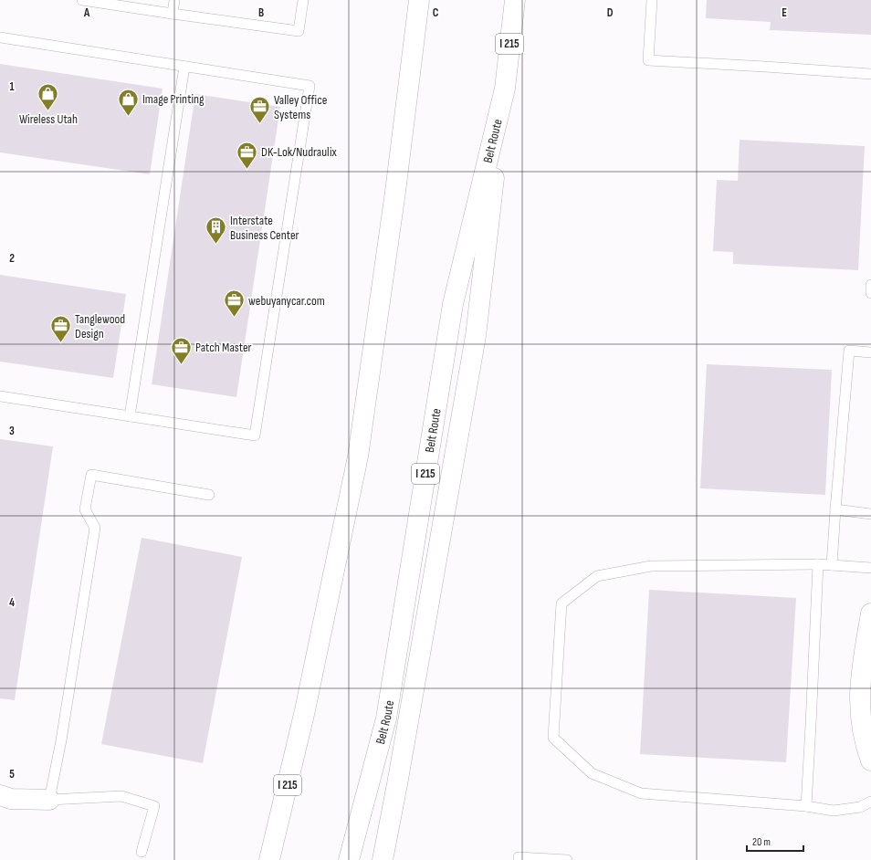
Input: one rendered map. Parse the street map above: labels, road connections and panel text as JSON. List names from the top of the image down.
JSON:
{
  "streets": {
    "main road": ["I 215", "Belt Route"]
  },
  "places": {
    "shop": ["Wireless Utah", "Image Printing"],
    "office": [
      "Valley Office Systems",
      "DK-Lok/Nudraulix",
      "webuyanycar.com",
      "Tanglewood Design",
      "Patch Master"
    ],
    "building": ["Interstate Business Center"]
  },
  "scale_bar": "20 m",
  "grid": {
    "columns": [
      "A",
      "B",
      "C",
      "D",
      "E"
    ],
    "rows": [
      "1",
      "2",
      "3",
      "4",
      "5"
    ]
  }
}
